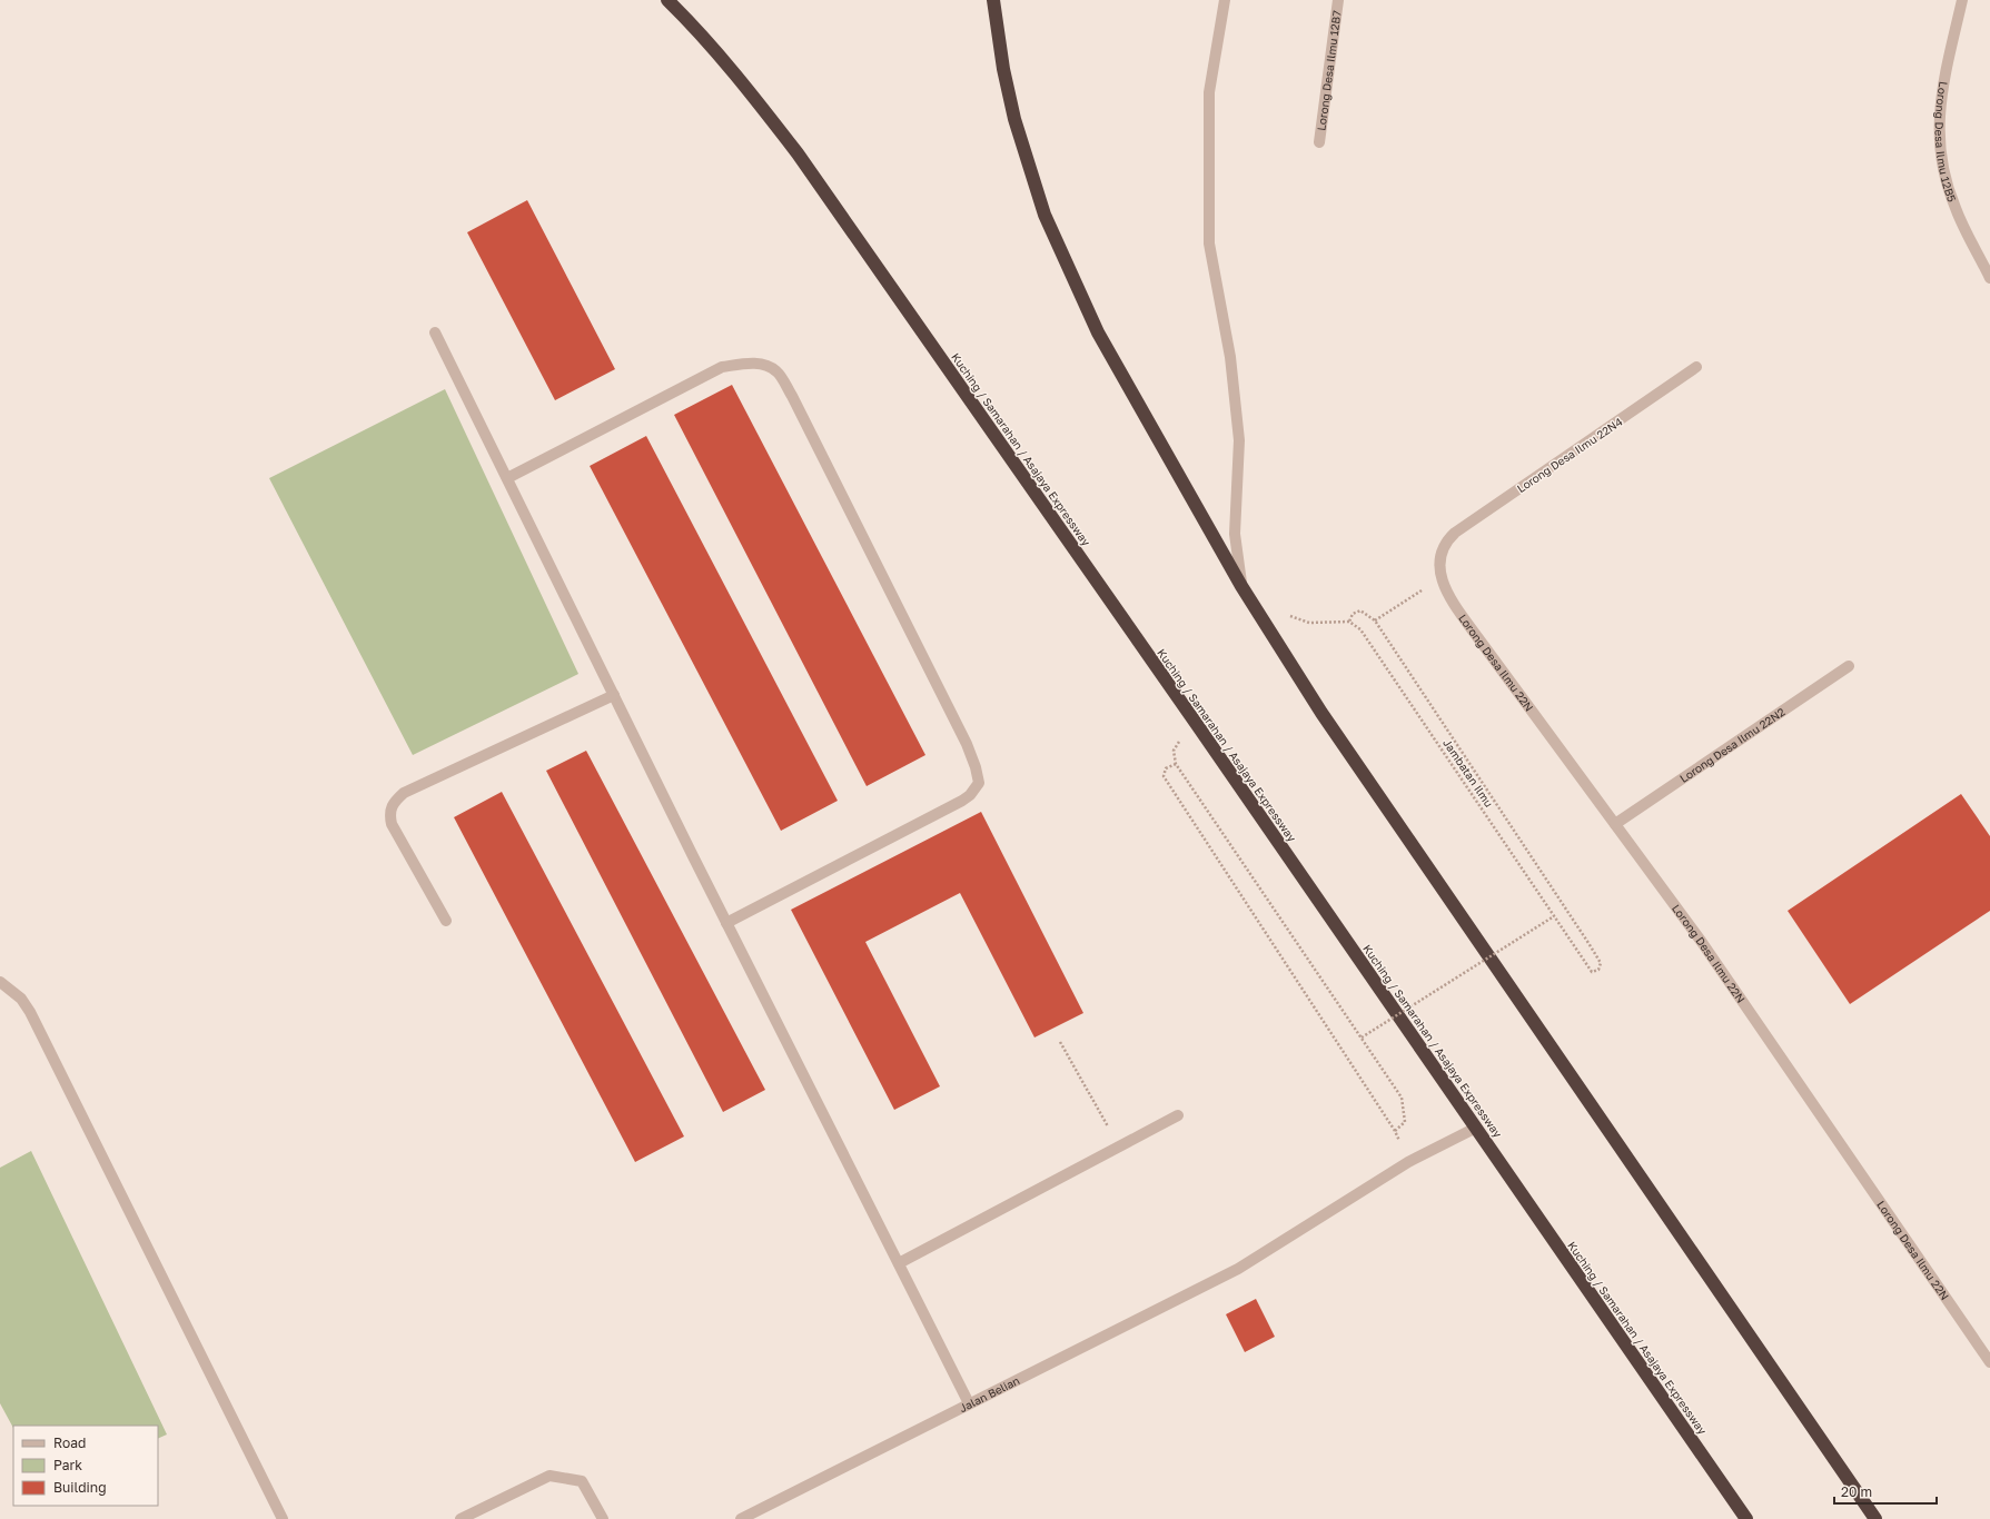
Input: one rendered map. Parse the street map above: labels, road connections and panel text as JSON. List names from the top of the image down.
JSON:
{
  "streets": {
    "highway": ["Kuching / Samarahan / Asajaya Expressway"],
    "street": [
      "Lorong Desa Ilmu 12B7",
      "Lorong Desa Ilmu 12B5",
      "Lorong Desa Ilmu 22N4",
      "Lorong Desa Ilmu 22N",
      "Lorong Desa Ilmu 22N2",
      "Jalan Belian"
    ],
    "path": ["Jambatan Ilmu"]
  },
  "crossings": [
    ["Kuching / Samarahan / Asajaya Expressway", "Jalan Belian"],
    ["Lorong Desa Ilmu 22N4", "Lorong Desa Ilmu 22N"],
    ["Lorong Desa Ilmu 22N", "Lorong Desa Ilmu 22N2"]
  ],
  "legend": ["Road", "Park", "Building"],
  "scale_bar": "20 m"
}
